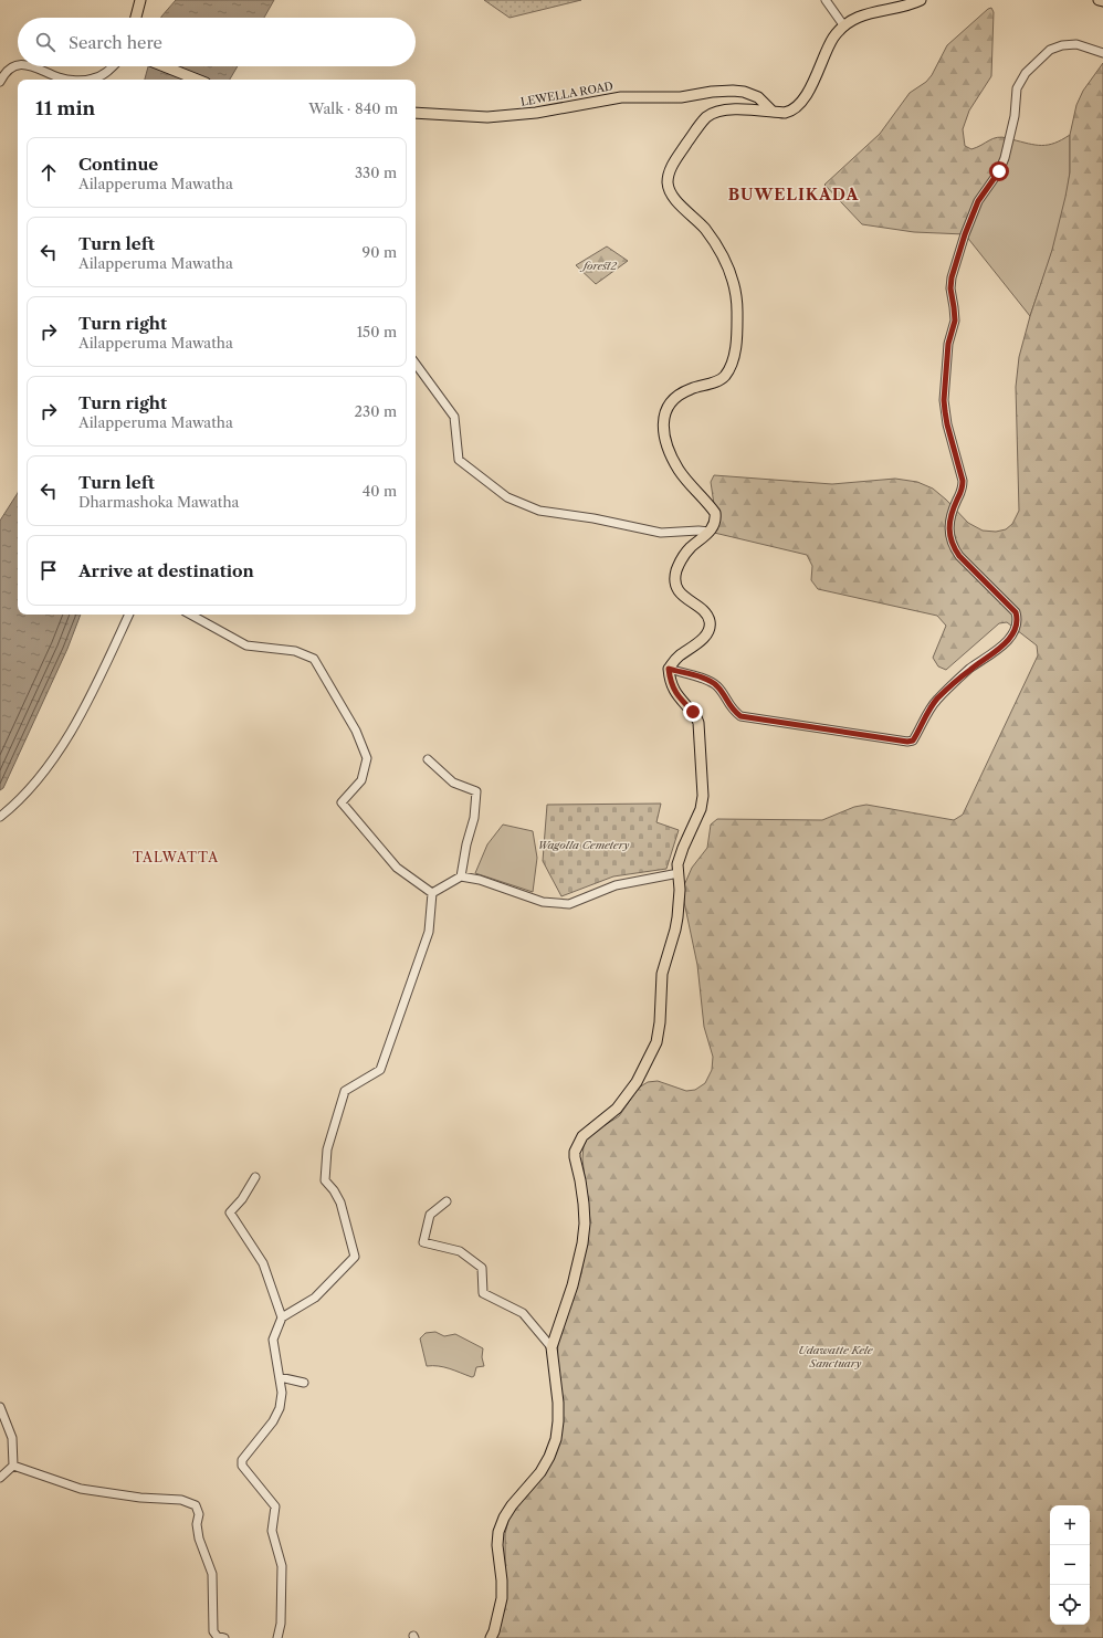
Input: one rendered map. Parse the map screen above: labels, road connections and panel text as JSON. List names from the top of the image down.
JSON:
{
  "streets": {
    "main road": ["LEWELLA ROAD"]
  },
  "districts": ["BUWELIKADA", "TALWATTA"],
  "parks": ["forest2", "Wagolla Cemetery", "Udawatte Kele Sanctuary"],
  "page": {
    "search": "Search here",
    "heading": ["11 min", "Walk · 840 m"],
    "list": [
      ["Continue", "Ailapperuma Mawatha", "330 m"],
      ["Turn left", "Ailapperuma Mawatha", "90 m"],
      ["Turn right", "Ailapperuma Mawatha", "150 m"],
      ["Turn right", "Ailapperuma Mawatha", "230 m"],
      ["Turn left", "Dharmashoka Mawatha", "40 m"],
      "Arrive at destination"
    ],
    "map_buttons": ["+", "−"]
  }
}
